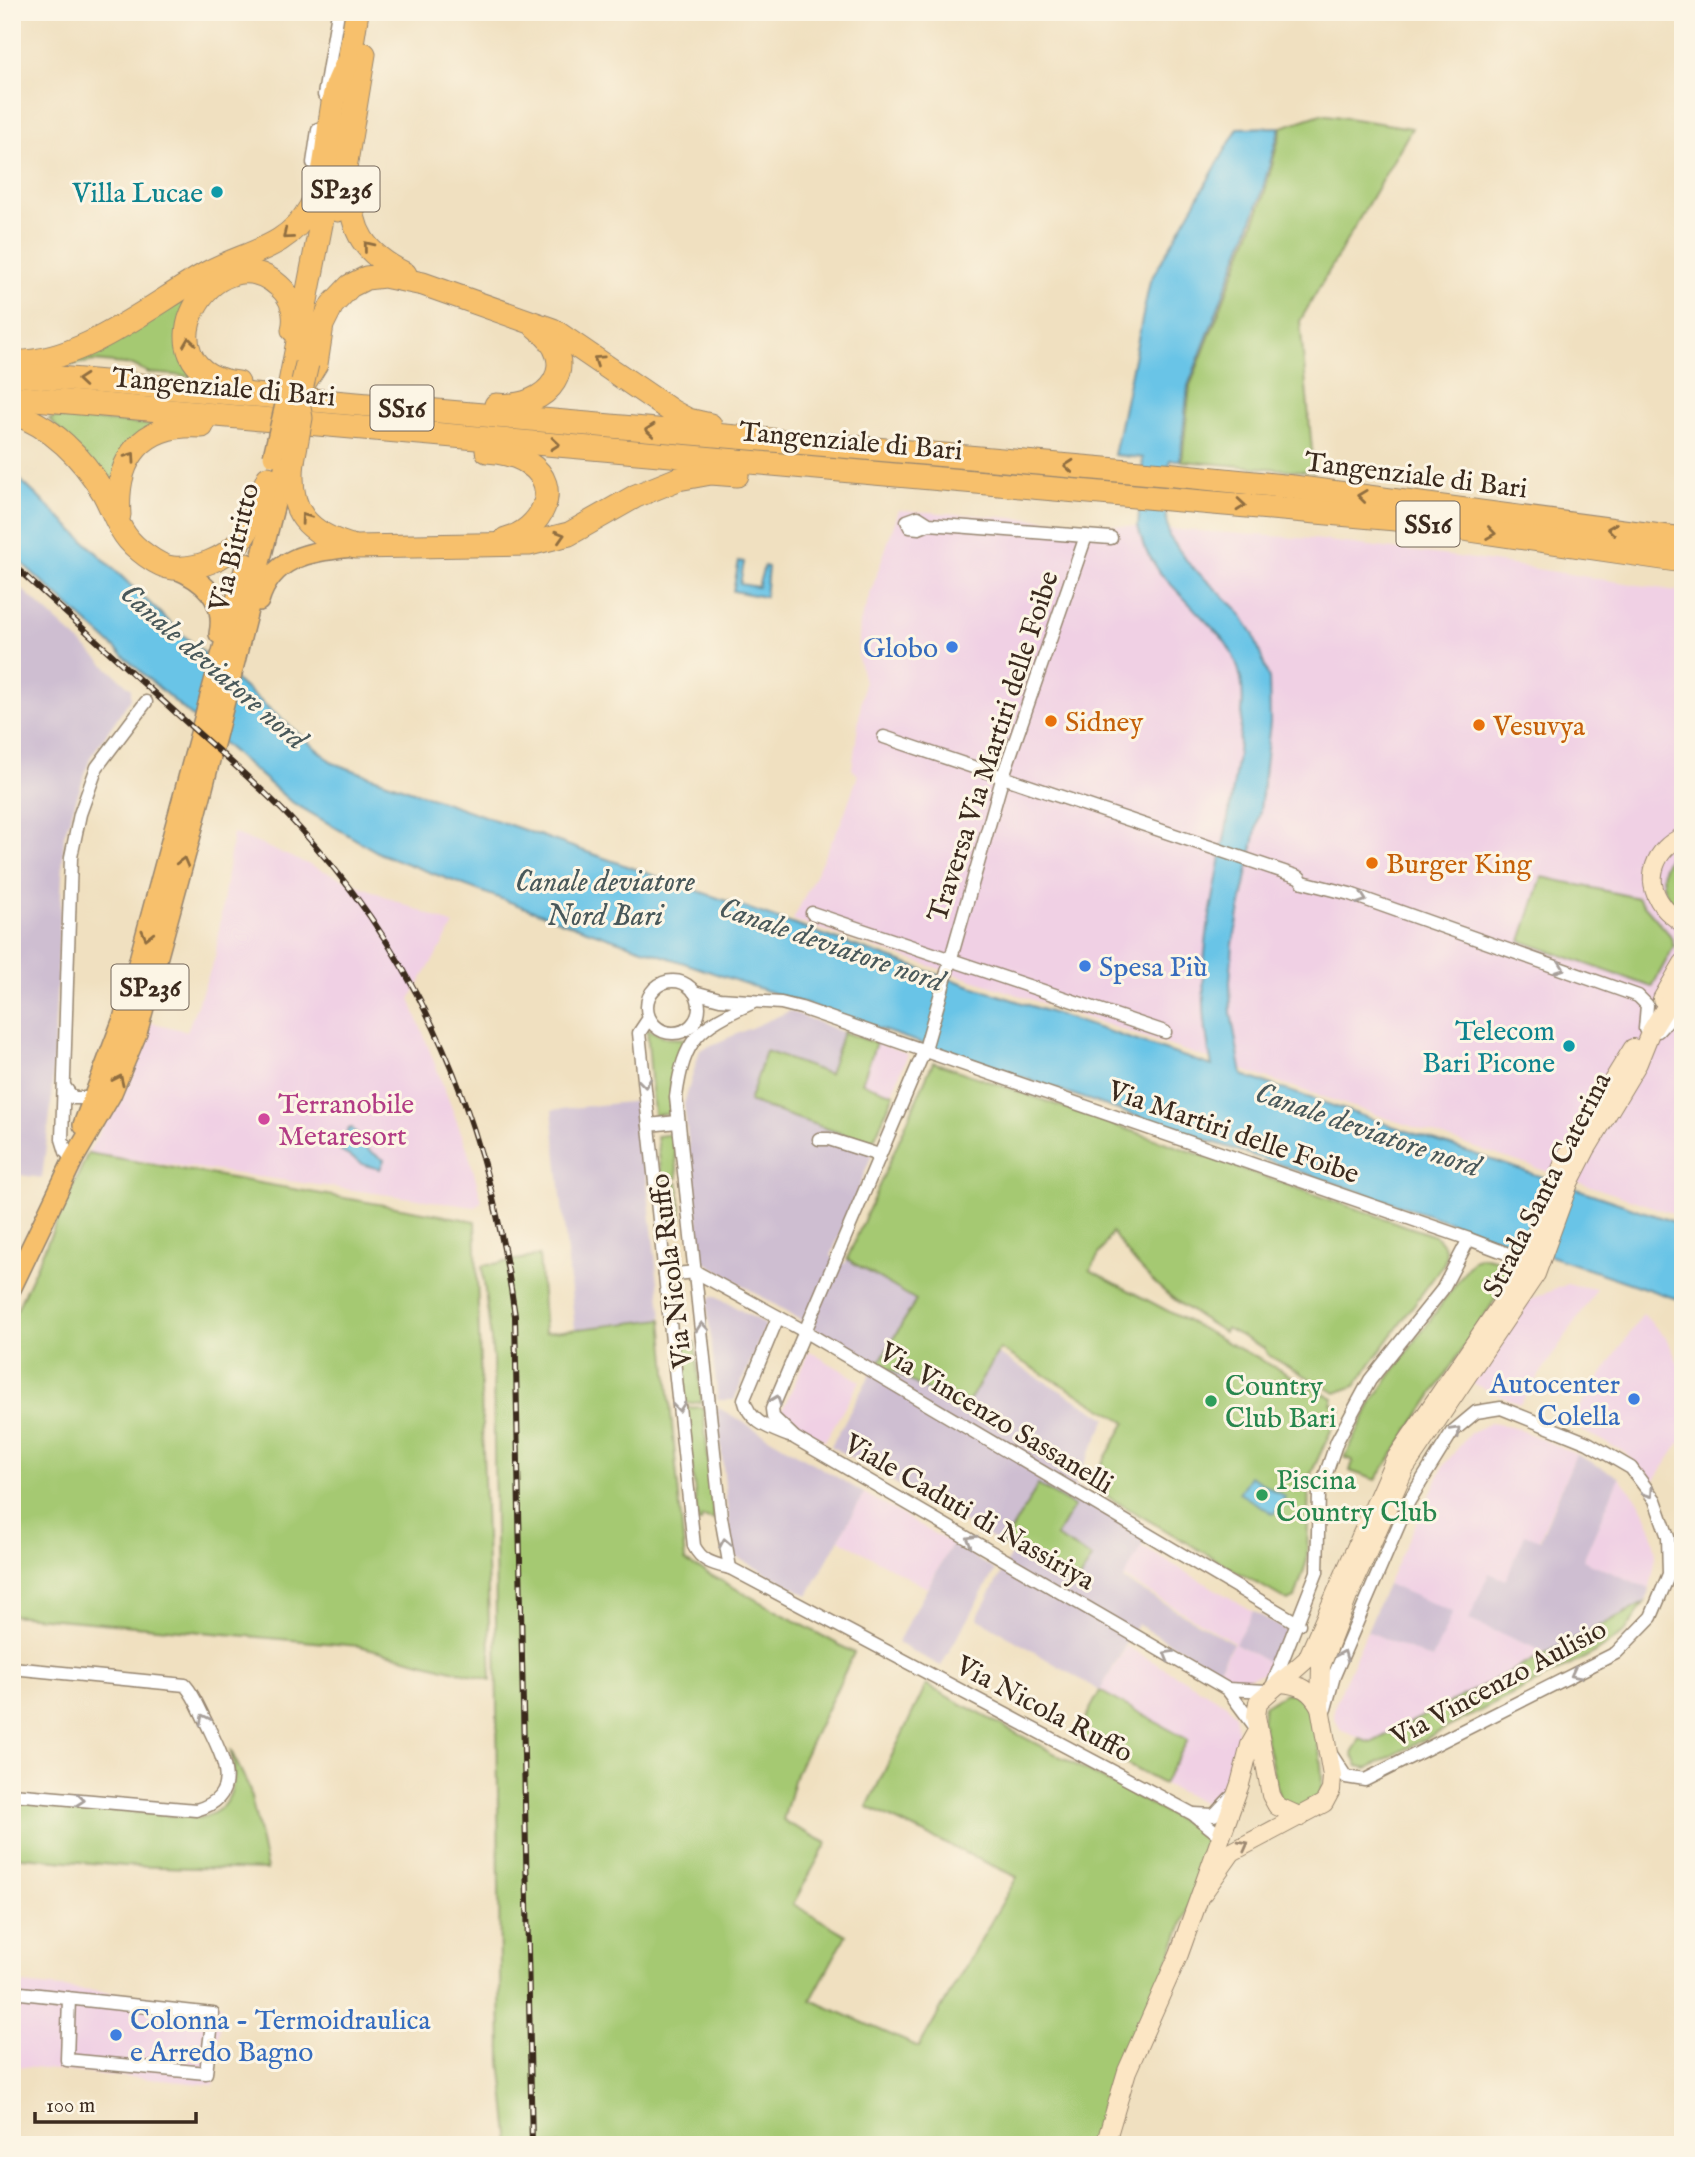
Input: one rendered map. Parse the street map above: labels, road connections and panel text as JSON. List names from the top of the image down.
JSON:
{
  "streets": {
    "highway": ["SP236", "Tangenziale di Bari", "SS16"],
    "main road": ["Via Bitritto"],
    "street": [
      "Traversa Via Martiri delle Foibe",
      "Via Martiri delle Foibe",
      "Strada Santa Caterina",
      "Via Nicola Ruffo",
      "Via Vincenzo Sassanelli",
      "Viale Caduti di Nassiriya",
      "Via Vincenzo Aulisio"
    ]
  },
  "crossings": [
    ["SP236", "Tangenziale di Bari"],
    ["Via Martiri delle Foibe", "Strada Santa Caterina"],
    ["Via Martiri delle Foibe", "Via Nicola Ruffo"],
    ["Strada Santa Caterina", "Via Nicola Ruffo"],
    ["Strada Santa Caterina", "Via Vincenzo Sassanelli"],
    ["Strada Santa Caterina", "Via Vincenzo Aulisio"],
    ["Via Nicola Ruffo", "Via Vincenzo Sassanelli"],
    ["Via Vincenzo Sassanelli", "Viale Caduti di Nassiriya"]
  ],
  "one_way": ["Viale Caduti di Nassiriya"],
  "water": ["Canale deviatore nord", "Canale deviatore Nord Bari"],
  "places": [
    "Villa Lucae",
    "Globo",
    "Sidney",
    "Vesuvya",
    "Burger King",
    "Spesa Più",
    "Telecom Bari Picone",
    "Terranobile Metaresort",
    "Autocenter Colella",
    "Country Club Bari",
    "Piscina Country Club",
    "Colonna - Termoidraulica e Arredo Bagno"
  ],
  "scale_bar": "100 m"
}
